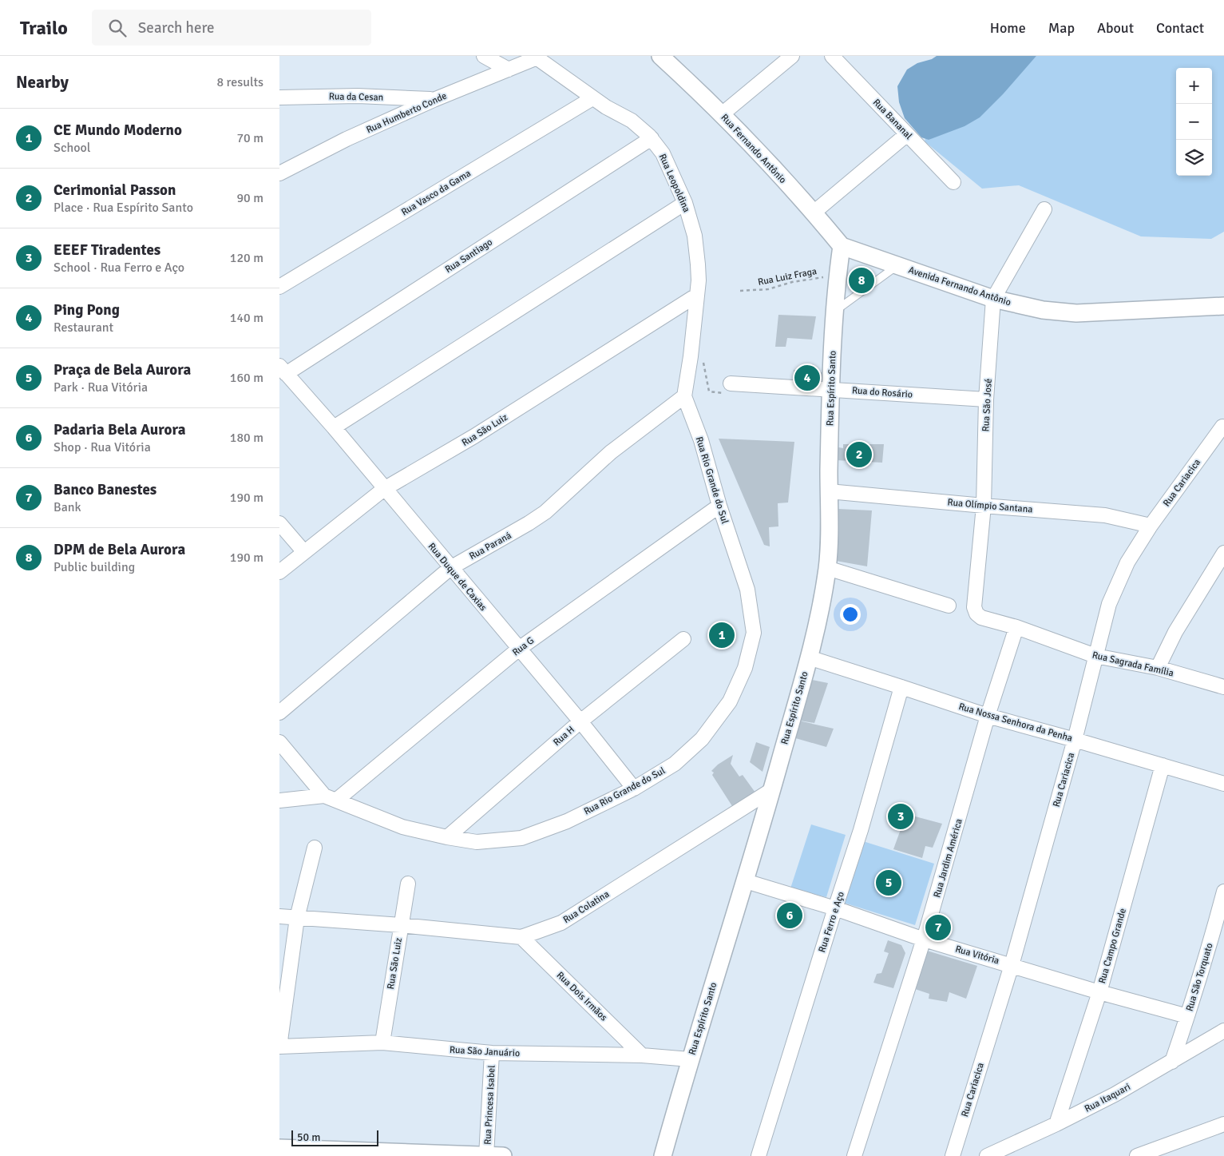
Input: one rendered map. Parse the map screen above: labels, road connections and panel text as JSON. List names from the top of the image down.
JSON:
{
  "streets": {
    "street": [
      "Rua da Cesan",
      "Rua Humberto Conde",
      "Rua Bananal",
      "Rua Fernando Antônio",
      "Rua Leopoldina",
      "Rua Vasco da Gama",
      "Rua Santiago",
      "Avenida Fernando Antônio",
      "Rua Espírito Santo",
      "Rua do Rosário",
      "Rua São José",
      "Rua São Luiz",
      "Rua Rio Grande do Sul",
      "Rua Cariacica",
      "Rua Olímpio Santana",
      "Rua Paraná",
      "Rua Duque de Caxias",
      "Rua G",
      "Rua Sagrada Família",
      "Rua Nossa Senhora da Penha",
      "Rua H",
      "Rua Jardim América",
      "Rua Colatina",
      "Rua Ferro e Aço",
      "Rua Campo Grande",
      "Rua Vitória",
      "Rua São Torquato",
      "Rua Dois Irmãos",
      "Rua São Januário",
      "Rua Itaquari",
      "Rua Princesa Isabel"
    ],
    "path": ["Rua Luiz Fraga"]
  },
  "crossings": [
    ["Rua da Cesan", "Rua Humberto Conde"],
    ["Rua Humberto Conde", "Rua Leopoldina"],
    ["Rua Fernando Antônio", "Avenida Fernando Antônio"],
    ["Rua Fernando Antônio", "Rua Espírito Santo"],
    ["Rua Leopoldina", "Rua Vasco da Gama"],
    ["Rua Leopoldina", "Rua Santiago"],
    ["Rua Leopoldina", "Rua São Luiz"],
    ["Rua Leopoldina", "Rua Rio Grande do Sul"],
    ["Rua Leopoldina", "Rua Paraná"],
    ["Rua Santiago", "Rua Duque de Caxias"],
    ["Rua Luiz Fraga", "Rua Espírito Santo"],
    ["Avenida Fernando Antônio", "Rua Espírito Santo"],
    ["Avenida Fernando Antônio", "Rua São José"],
    ["Rua Espírito Santo", "Rua do Rosário"],
    ["Rua Espírito Santo", "Rua Olímpio Santana"],
    ["Rua Espírito Santo", "Rua Nossa Senhora da Penha"],
    ["Rua Espírito Santo", "Rua Colatina"],
    ["Rua Espírito Santo", "Rua Vitória"],
    ["Rua Espírito Santo", "Rua São Januário"],
    ["Rua do Rosário", "Rua São José"],
    ["Rua São José", "Rua Olímpio Santana"],
    ["Rua São José", "Rua Sagrada Família"],
    ["Rua São Luiz", "Rua Duque de Caxias"],
    ["Rua São Luiz", "Rua Colatina"],
    ["Rua São Luiz", "Rua São Januário"],
    ["Rua Rio Grande do Sul", "Rua Paraná"],
    ["Rua Rio Grande do Sul", "Rua Duque de Caxias"],
    ["Rua Rio Grande do Sul", "Rua G"],
    ["Rua Rio Grande do Sul", "Rua H"],
    ["Rua Cariacica", "Rua Olímpio Santana"],
    ["Rua Cariacica", "Rua Sagrada Família"],
    ["Rua Cariacica", "Rua Nossa Senhora da Penha"],
    ["Rua Cariacica", "Rua Vitória"],
    ["Rua Paraná", "Rua Duque de Caxias"],
    ["Rua Duque de Caxias", "Rua G"],
    ["Rua Duque de Caxias", "Rua H"],
    ["Rua Sagrada Família", "Rua Jardim América"],
    ["Rua Nossa Senhora da Penha", "Rua Jardim América"],
    ["Rua Nossa Senhora da Penha", "Rua Ferro e Aço"],
    ["Rua Nossa Senhora da Penha", "Rua Campo Grande"],
    ["Rua Jardim América", "Rua Vitória"],
    ["Rua Colatina", "Rua Dois Irmãos"],
    ["Rua Ferro e Aço", "Rua Vitória"],
    ["Rua Campo Grande", "Rua Vitória"],
    ["Rua Campo Grande", "Rua Itaquari"],
    ["Rua Vitória", "Rua São Torquato"],
    ["Rua São Torquato", "Rua Itaquari"],
    ["Rua Dois Irmãos", "Rua São Januário"],
    ["Rua São Januário", "Rua Princesa Isabel"]
  ],
  "scale_bar": "50 m",
  "page": {
    "header": "Trailo",
    "search": "Search here",
    "nav": [
      "Home",
      "Map",
      "About",
      "Contact"
    ],
    "heading": ["Nearby", "8 results"],
    "map_buttons": ["+", "−"],
    "list": [
      {
        "mark": "1",
        "name": "CE Mundo Moderno",
        "note": "School",
        "value": "70 m"
      },
      {
        "mark": "2",
        "name": "Cerimonial Passon",
        "note": "Place · Rua Espírito Santo",
        "value": "90 m"
      },
      {
        "mark": "3",
        "name": "EEEF Tiradentes",
        "note": "School · Rua Ferro e Aço",
        "value": "120 m"
      },
      {
        "mark": "4",
        "name": "Ping Pong",
        "note": "Restaurant",
        "value": "140 m"
      },
      {
        "mark": "5",
        "name": "Praça de Bela Aurora",
        "note": "Park · Rua Vitória",
        "value": "160 m"
      },
      {
        "mark": "6",
        "name": "Padaria Bela Aurora",
        "note": "Shop · Rua Vitória",
        "value": "180 m"
      },
      {
        "mark": "7",
        "name": "Banco Banestes",
        "note": "Bank",
        "value": "190 m"
      },
      {
        "mark": "8",
        "name": "DPM de Bela Aurora",
        "note": "Public building",
        "value": "190 m"
      }
    ],
    "pins": [
      "8",
      "4",
      "2",
      "1",
      "3",
      "5",
      "6",
      "7"
    ],
    "scale": "50 m"
  }
}
